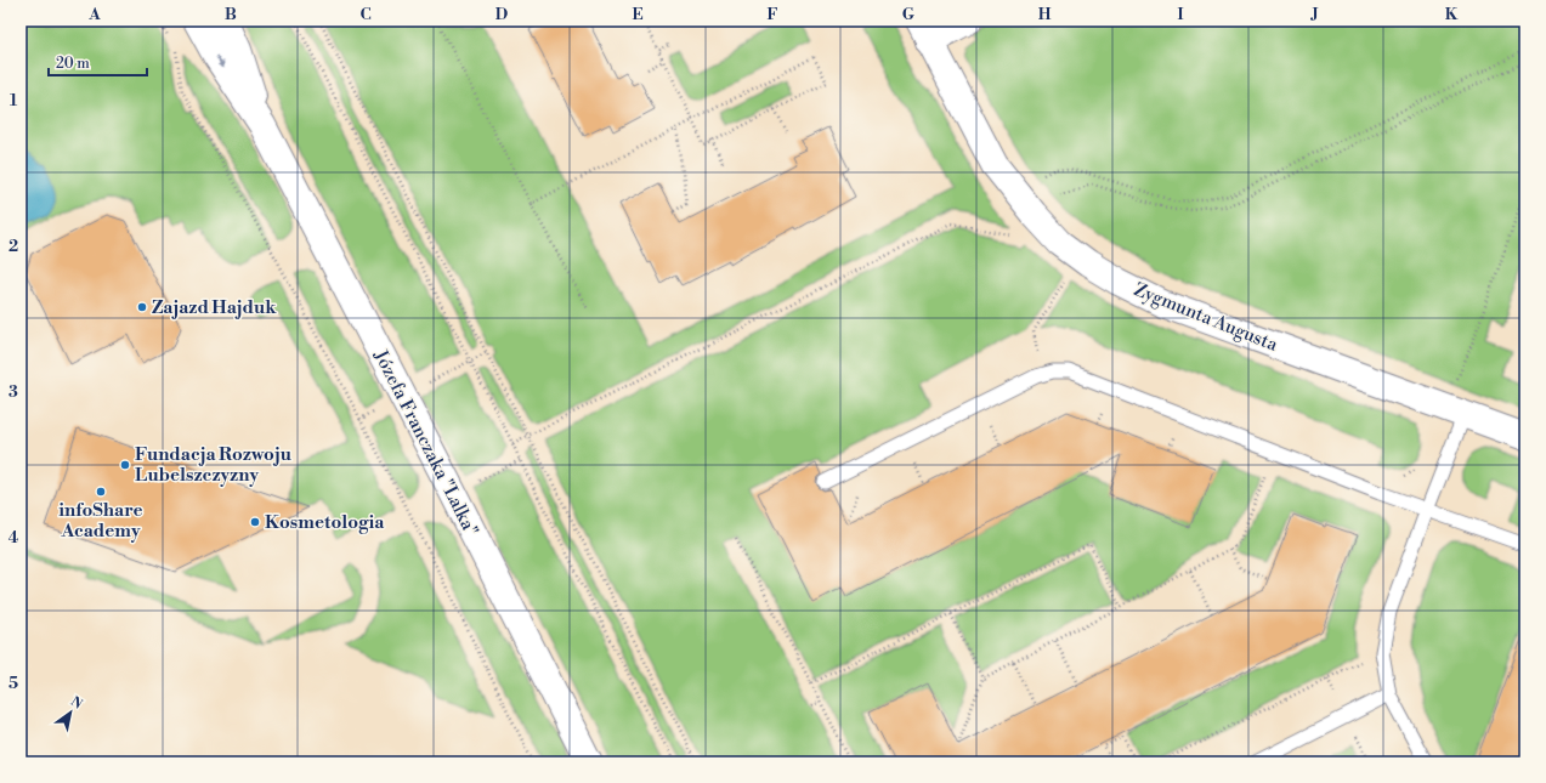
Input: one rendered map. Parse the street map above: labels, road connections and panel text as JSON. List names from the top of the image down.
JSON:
{
  "streets": {
    "street": ["Zygmunta Augusta", "Józefa Franczaka \"Lalka\""]
  },
  "places": [
    "Zajazd Hajduk",
    "Fundacja Rozwoju Lubelszczyzny",
    "infoShare Academy",
    "Kosmetologia"
  ],
  "scale_bar": "20 m",
  "north": "top right",
  "grid": {
    "columns": [
      "A",
      "B",
      "C",
      "D",
      "E",
      "F",
      "G",
      "H",
      "I",
      "J",
      "K"
    ],
    "rows": [
      "1",
      "2",
      "3",
      "4",
      "5"
    ]
  }
}
